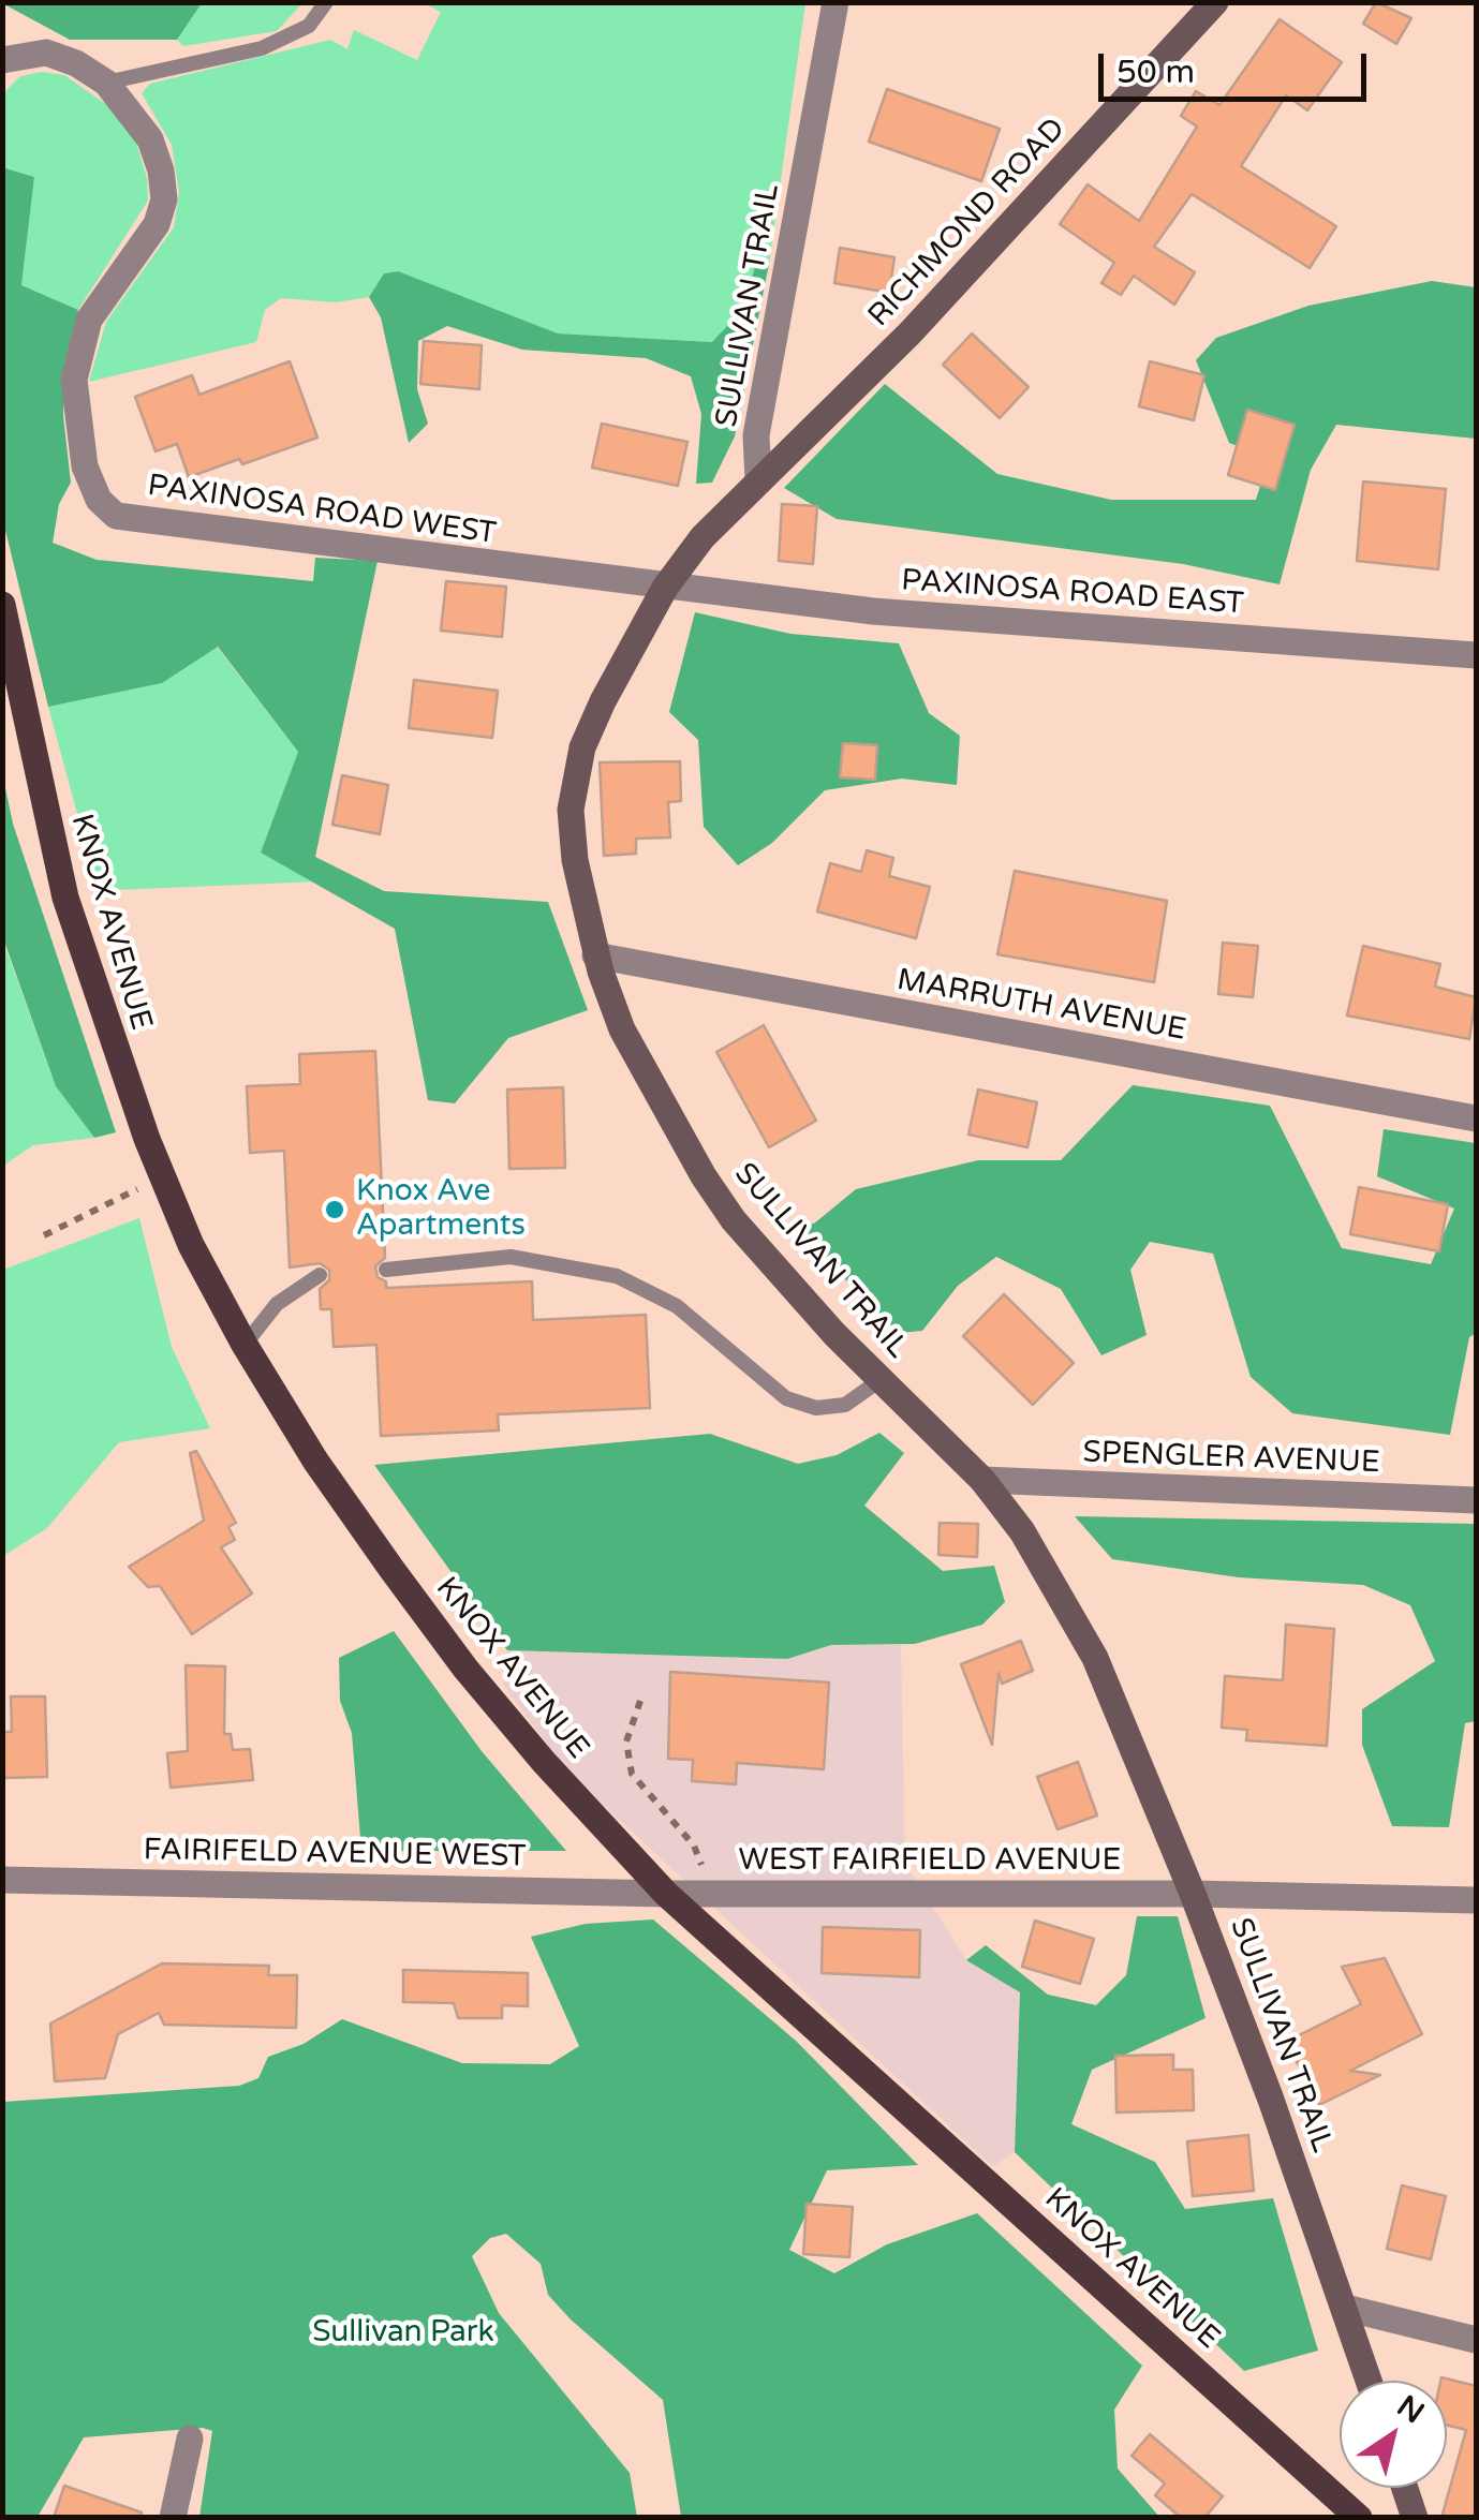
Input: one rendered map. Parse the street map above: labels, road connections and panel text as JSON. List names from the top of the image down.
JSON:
{
  "streets": {
    "main road": ["KNOX AVENUE"],
    "street": [
      "RICHMOND ROAD",
      "SULLIVAN TRAIL",
      "PAXINOSA ROAD WEST",
      "PAXINOSA ROAD EAST",
      "MARRUTH AVENUE",
      "SPENGLER AVENUE",
      "FAIRIFELD AVENUE WEST",
      "WEST FAIRFIELD AVENUE"
    ]
  },
  "crossings": [
    ["RICHMOND ROAD", "SULLIVAN TRAIL"],
    ["SULLIVAN TRAIL", "PAXINOSA ROAD WEST"],
    ["SULLIVAN TRAIL", "PAXINOSA ROAD EAST"],
    ["SULLIVAN TRAIL", "MARRUTH AVENUE"],
    ["SULLIVAN TRAIL", "SPENGLER AVENUE"],
    ["SULLIVAN TRAIL", "WEST FAIRFIELD AVENUE"],
    ["PAXINOSA ROAD WEST", "PAXINOSA ROAD EAST"],
    ["KNOX AVENUE", "FAIRIFELD AVENUE WEST"],
    ["KNOX AVENUE", "WEST FAIRFIELD AVENUE"],
    ["FAIRIFELD AVENUE WEST", "WEST FAIRFIELD AVENUE"]
  ],
  "parks": ["Sullivan Park"],
  "places": ["Knox Ave Apartments"],
  "scale_bar": "50 m",
  "north": "top right"
}
